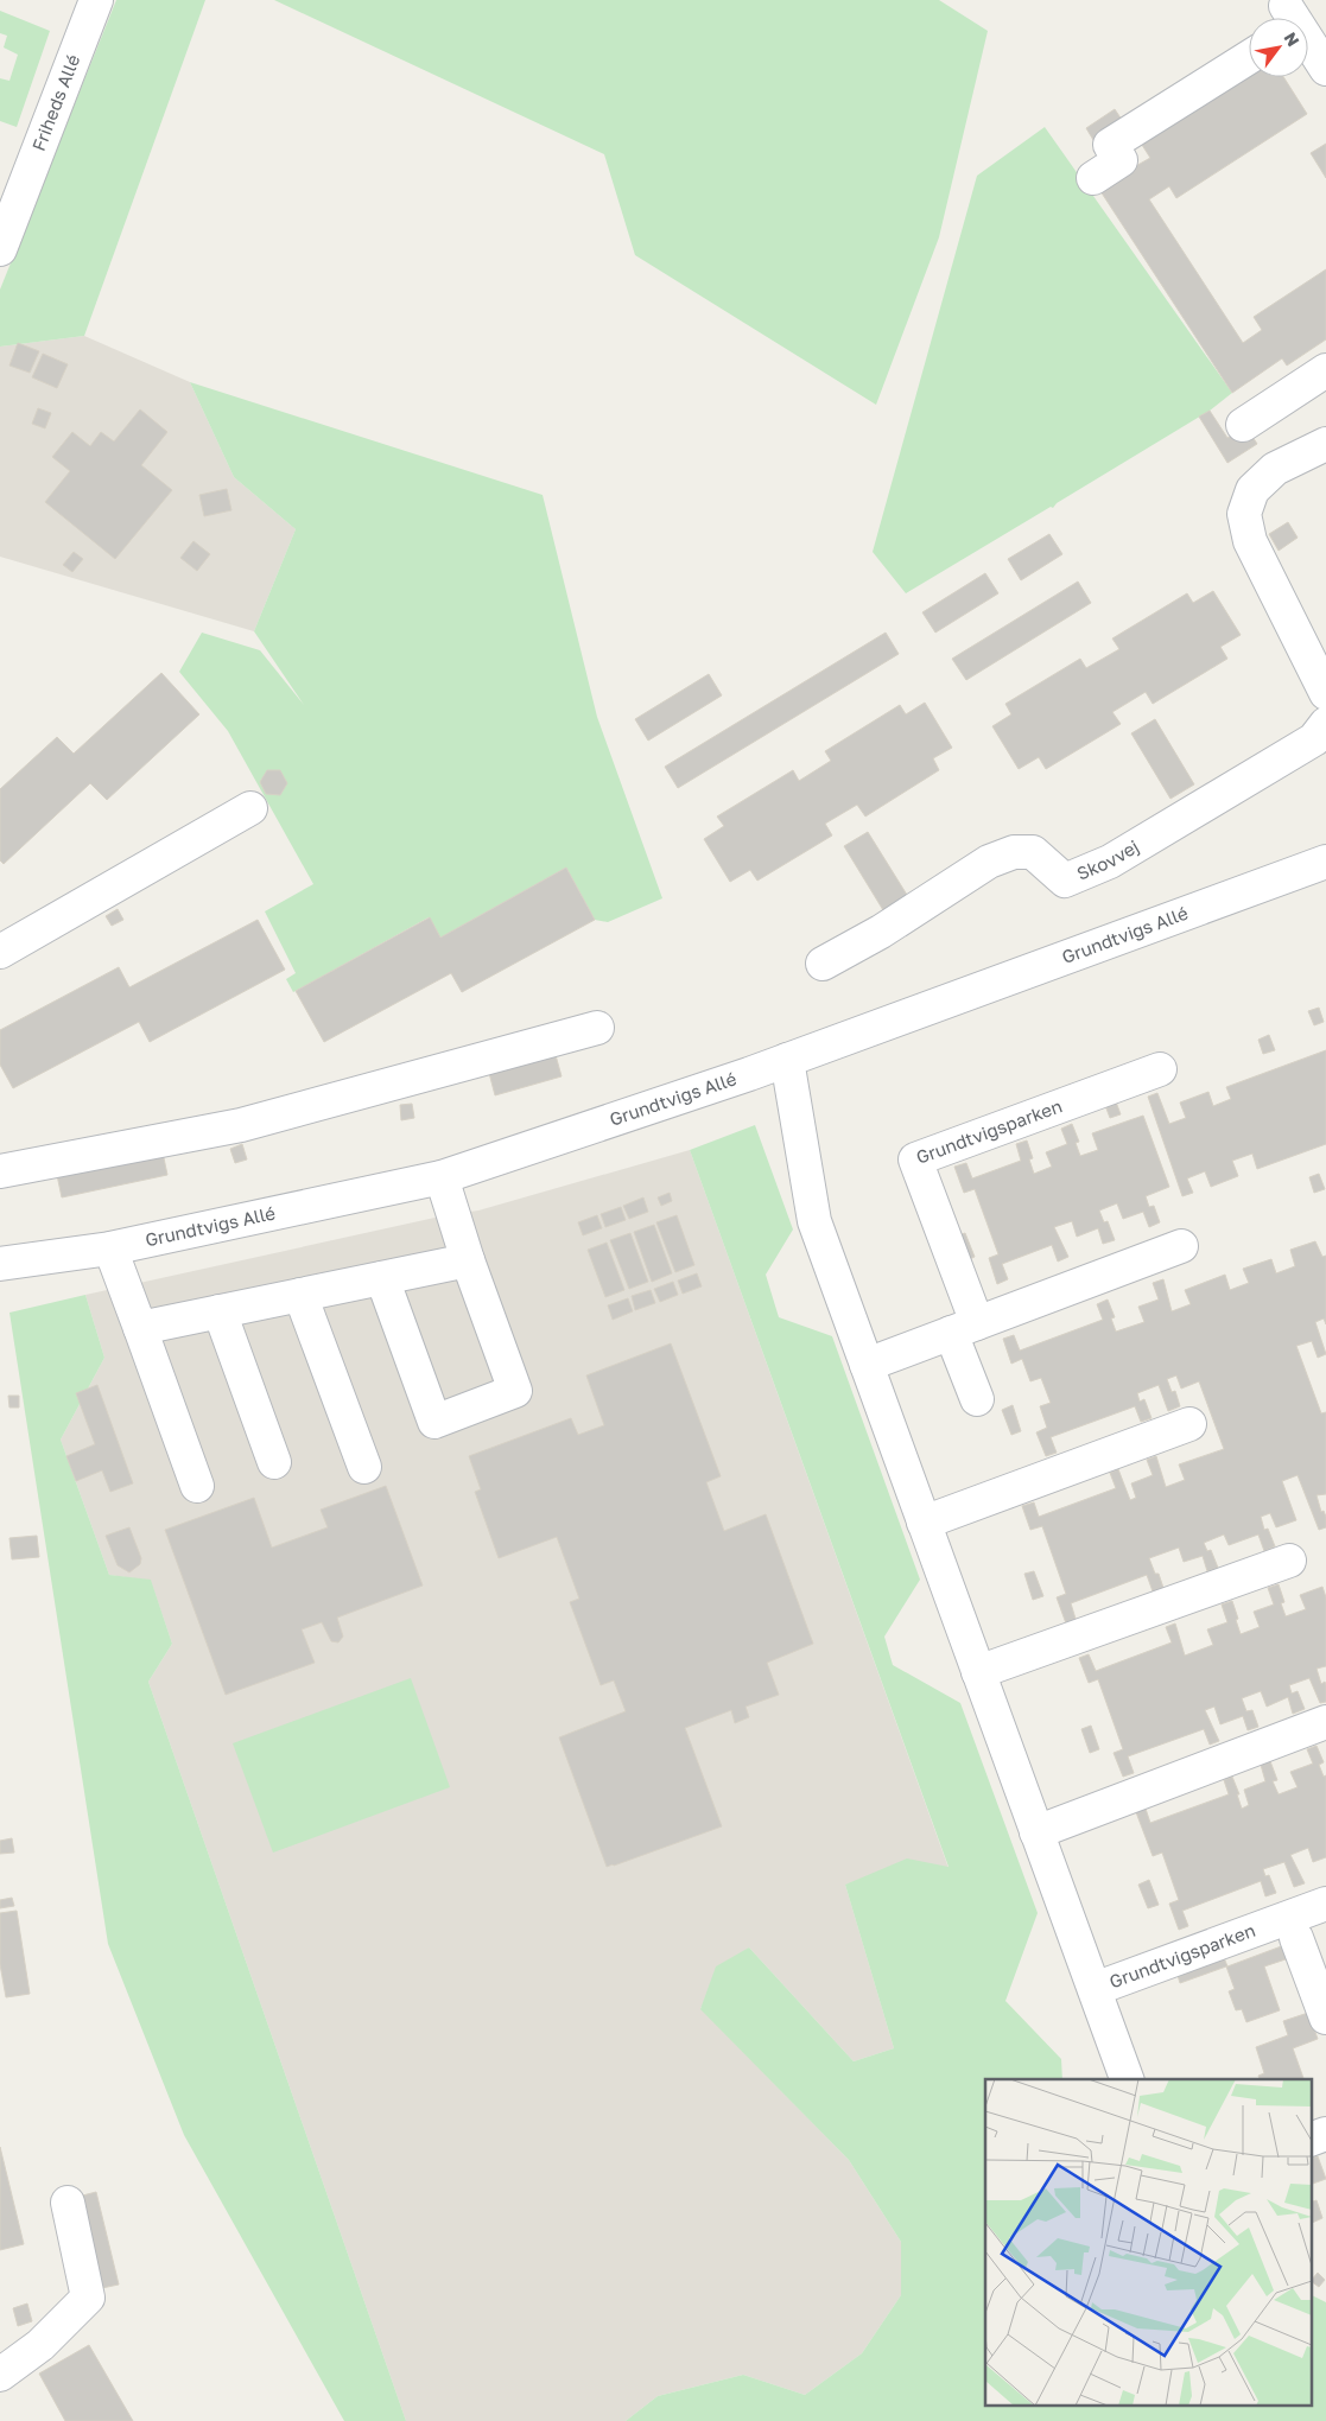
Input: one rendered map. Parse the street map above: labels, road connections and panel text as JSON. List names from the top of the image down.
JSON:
{
  "streets": {
    "street": [
      "Friheds Allé",
      "Skovvej",
      "Grundtvigs Allé",
      "Grundtvigsparken"
    ]
  },
  "crossings": [
    ["Grundtvigs Allé", "Grundtvigsparken"]
  ],
  "north": "top right"
}
